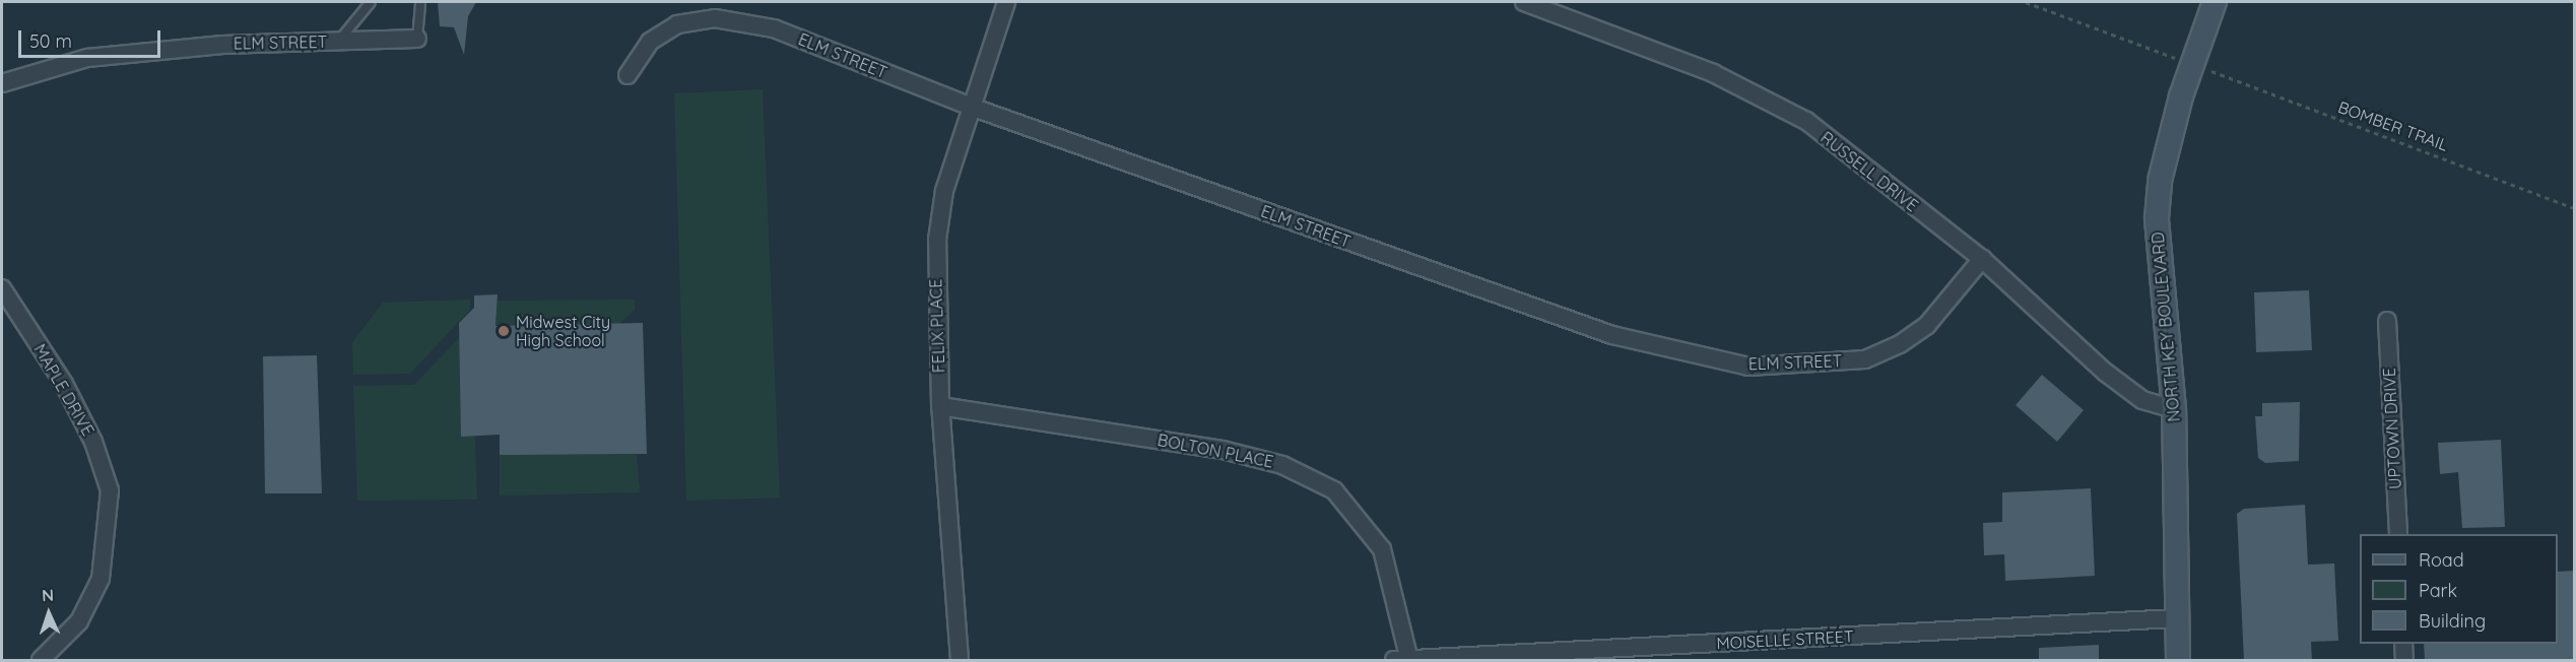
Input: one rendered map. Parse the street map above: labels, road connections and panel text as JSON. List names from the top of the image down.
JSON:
{
  "streets": {
    "street": [
      "ELM STREET",
      "RUSSELL DRIVE",
      "FELIX PLACE",
      "NORTH KEY BOULEVARD",
      "MAPLE DRIVE",
      "UPTOWN DRIVE",
      "BOLTON PLACE",
      "MOISELLE STREET"
    ],
    "path": ["BOMBER TRAIL"]
  },
  "crossings": [
    ["ELM STREET", "RUSSELL DRIVE"],
    ["ELM STREET", "FELIX PLACE"],
    ["RUSSELL DRIVE", "NORTH KEY BOULEVARD"],
    ["FELIX PLACE", "BOLTON PLACE"],
    ["NORTH KEY BOULEVARD", "MOISELLE STREET"],
    ["BOLTON PLACE", "MOISELLE STREET"]
  ],
  "places": ["Midwest City High School"],
  "legend": ["Road", "Park", "Building"],
  "scale_bar": "50 m",
  "north": "top"
}
